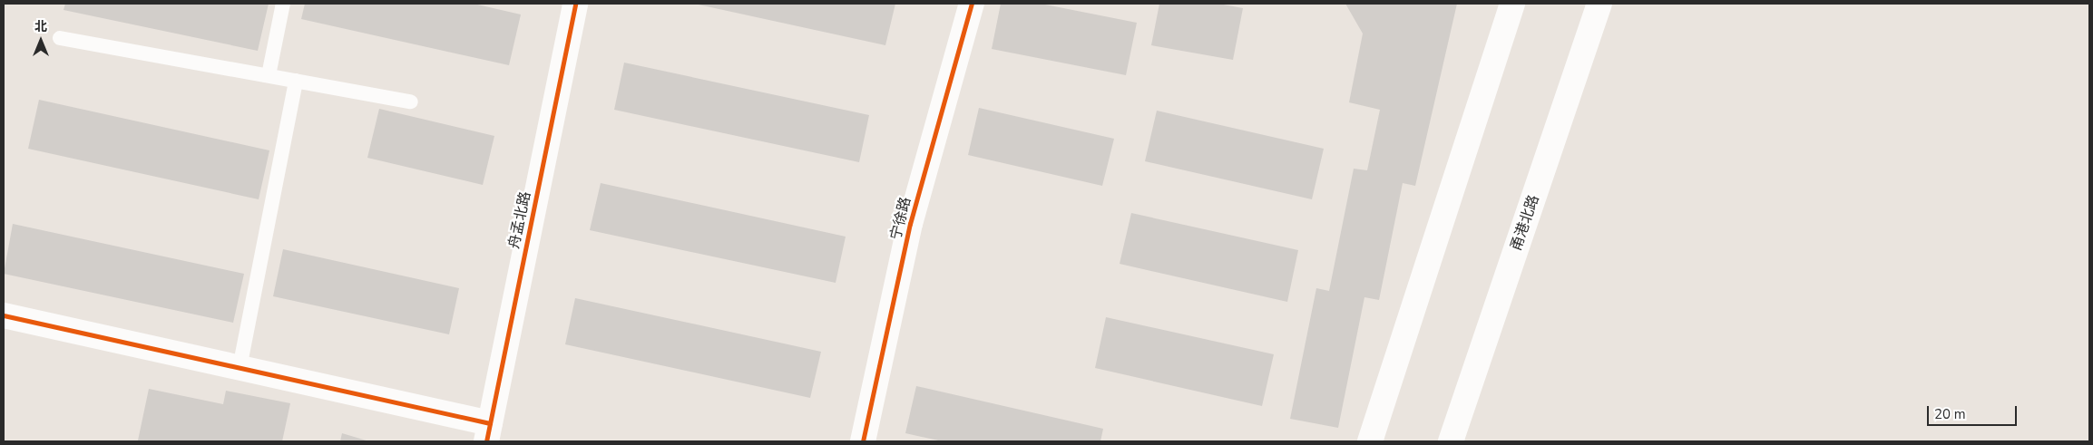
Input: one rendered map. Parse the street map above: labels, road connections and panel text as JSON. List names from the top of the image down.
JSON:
{
  "streets": {
    "street": ["宁徐路", "舟孟北路", "甬港北路"]
  },
  "scale_bar": "20 m",
  "north": "top"
}
